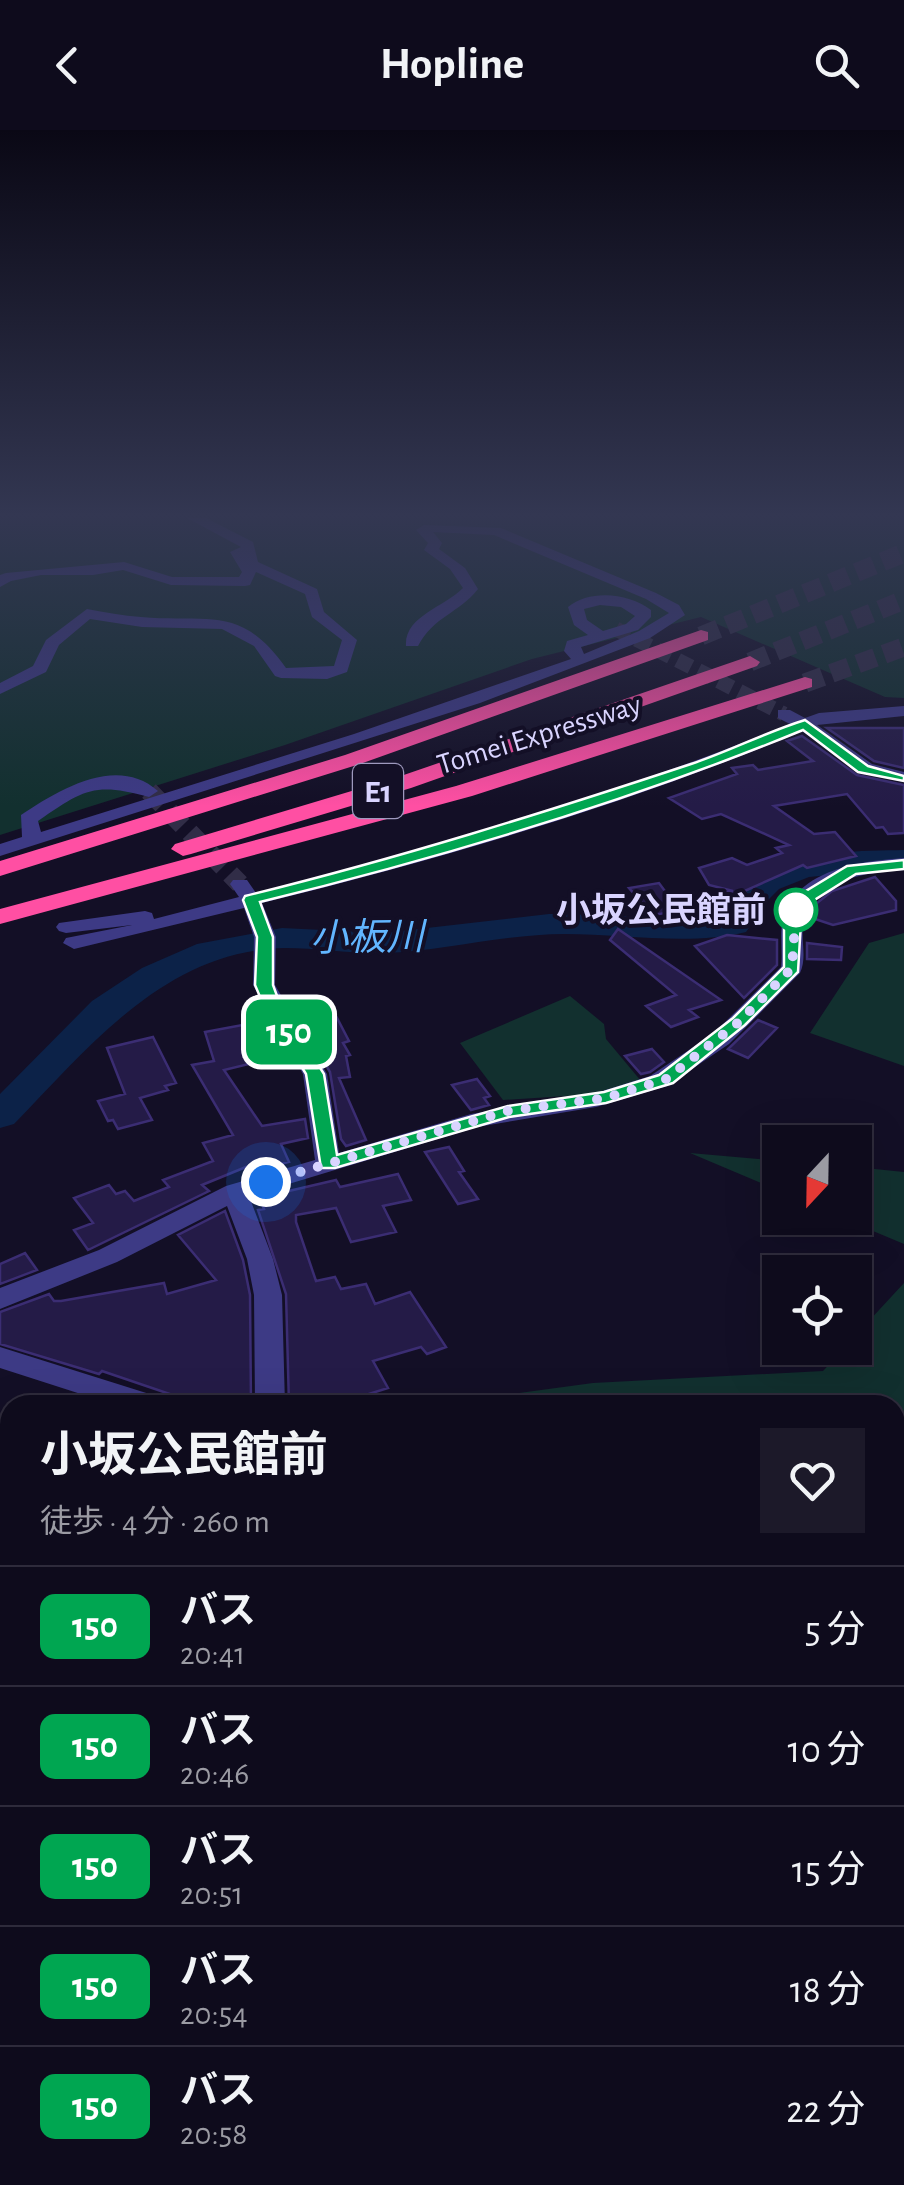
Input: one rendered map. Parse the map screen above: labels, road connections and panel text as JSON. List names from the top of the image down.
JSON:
{
  "streets": {
    "highway": ["Tomei Expressway", "E1"]
  },
  "water": ["小板川"],
  "places": ["小坂公民館前"],
  "lines": ["bus line 150"],
  "north": "bottom",
  "page": {
    "header": "Hopline",
    "on_map": "150",
    "heading": ["小坂公民館前", "徒歩 · 4 分 · 260 m"],
    "list": [
      {
        "mark": "150",
        "name": "バス",
        "note": "20:41",
        "value": "5 分"
      },
      {
        "mark": "150",
        "name": "バス",
        "note": "20:46",
        "value": "10 分"
      },
      {
        "mark": "150",
        "name": "バス",
        "note": "20:51",
        "value": "15 分"
      },
      {
        "mark": "150",
        "name": "バス",
        "note": "20:54",
        "value": "18 分"
      },
      {
        "mark": "150",
        "name": "バス",
        "note": "20:58",
        "value": "22 分"
      }
    ]
  }
}
